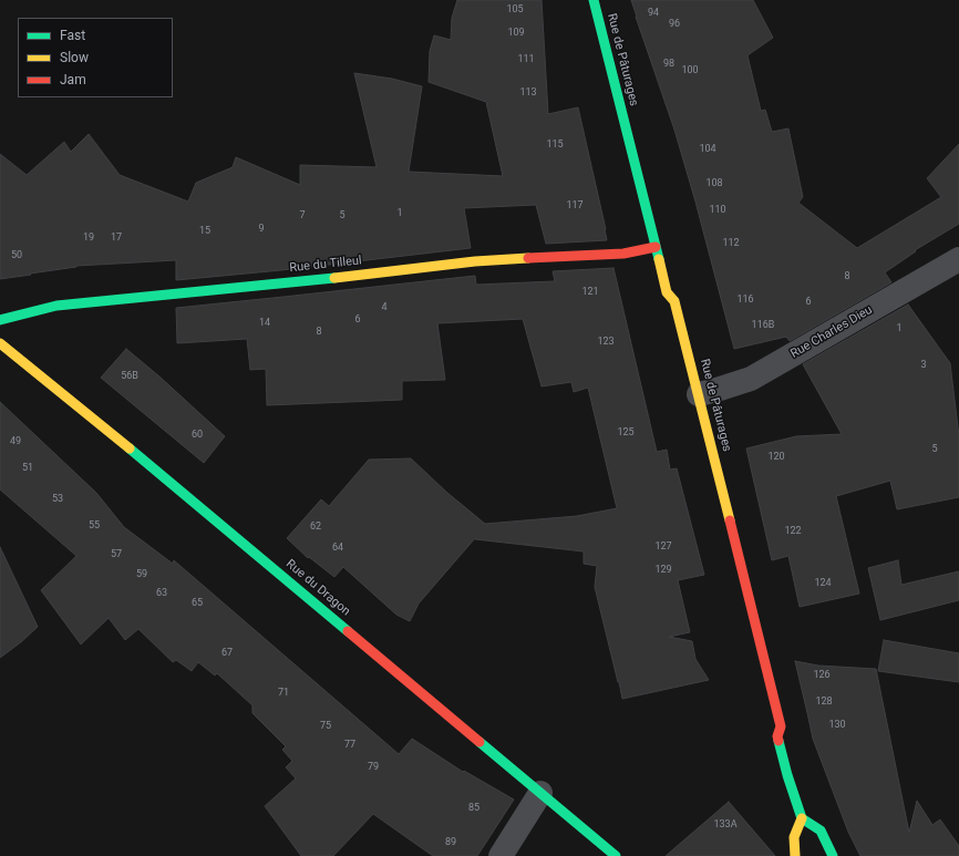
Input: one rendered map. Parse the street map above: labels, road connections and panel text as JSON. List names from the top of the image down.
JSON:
{
  "streets": {
    "street": [
      "Rue de Pâturages",
      "Rue du Tilleul",
      "Rue Charles Dieu",
      "Rue du Dragon"
    ]
  },
  "crossings": [
    ["Rue de Pâturages", "Rue du Tilleul"],
    ["Rue de Pâturages", "Rue Charles Dieu"]
  ],
  "house_numbers": [
    "105",
    "94",
    "96",
    "109",
    "111",
    "98",
    "100",
    "113",
    "115",
    "104",
    "108",
    "117",
    "110",
    "1",
    "7",
    "5",
    "9",
    "15",
    "19",
    "17",
    "112",
    "50",
    "8",
    "121",
    "116",
    "6",
    "4",
    "6",
    "14",
    "116B",
    "1",
    "8",
    "123",
    "3",
    "56B",
    "125",
    "60",
    "49",
    "5",
    "120",
    "51",
    "53",
    "55",
    "62",
    "122",
    "127",
    "64",
    "57",
    "129",
    "59",
    "124",
    "63",
    "65",
    "67",
    "126",
    "71",
    "128",
    "130",
    "75",
    "77",
    "79",
    "85",
    "133A",
    "89"
  ],
  "legend": ["Fast", "Slow", "Jam"]
}
